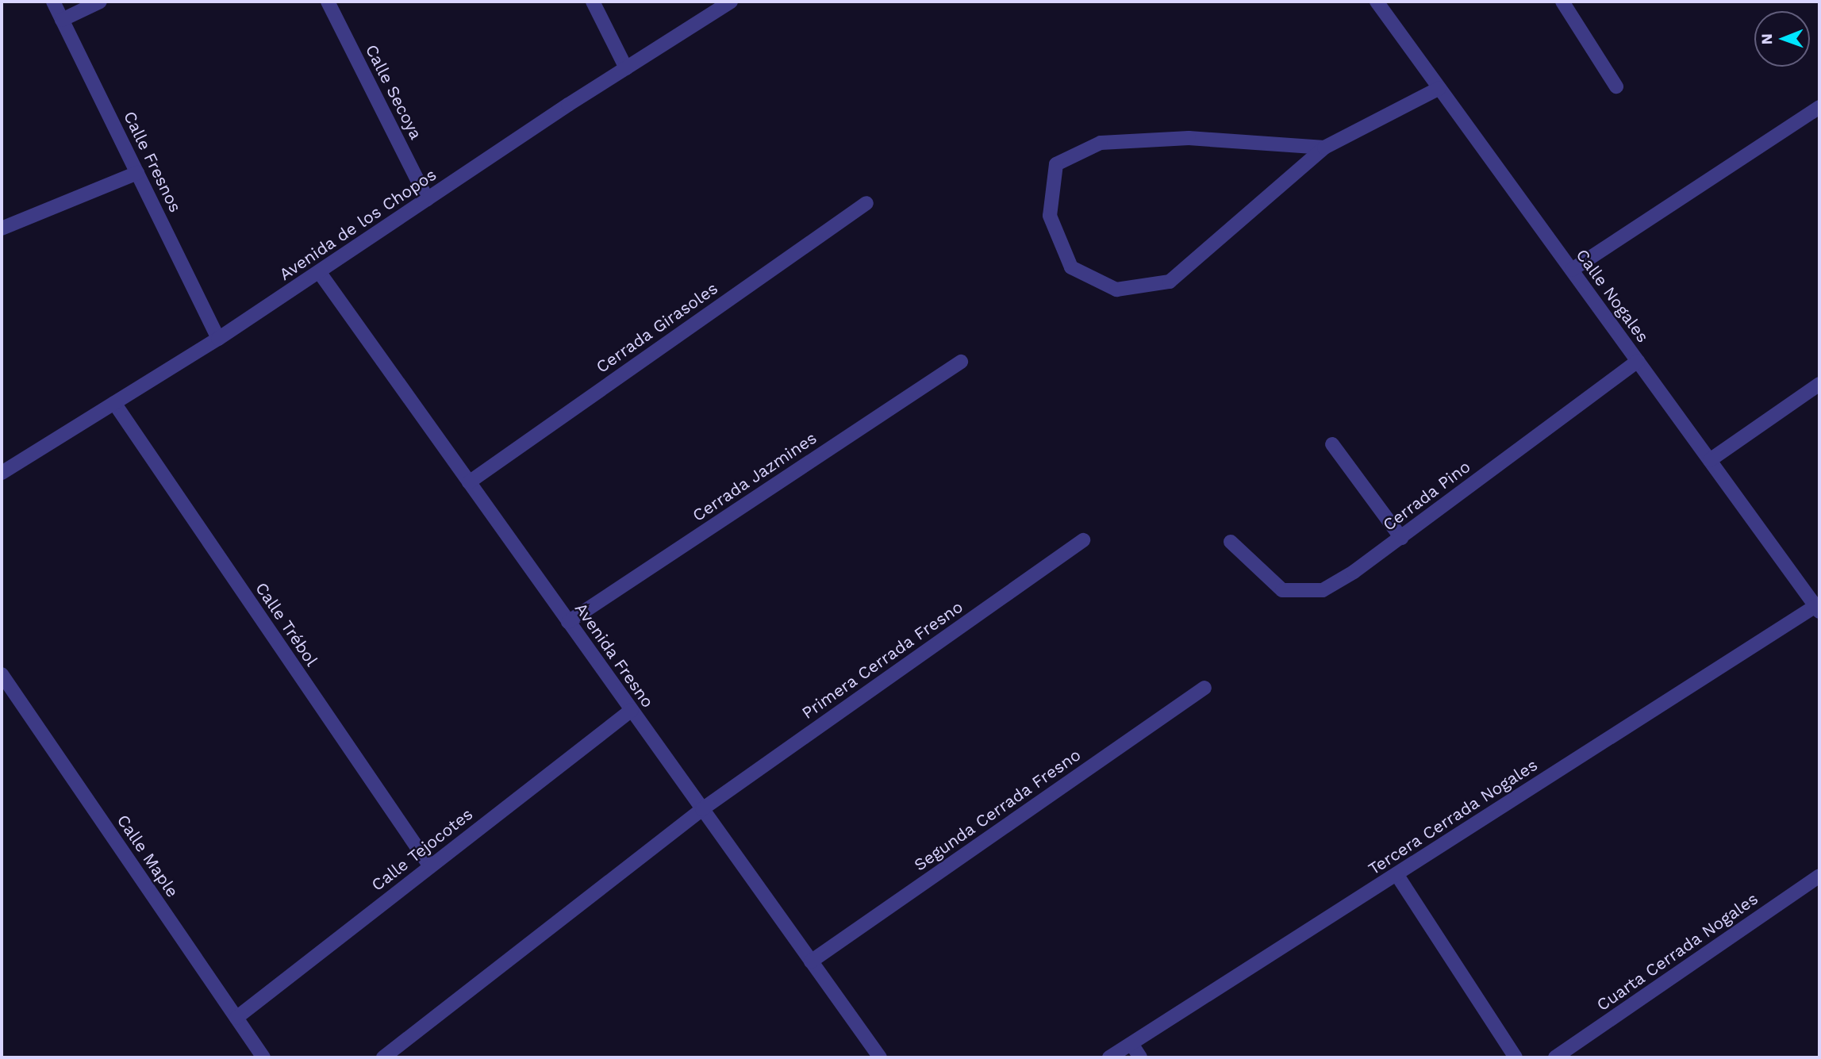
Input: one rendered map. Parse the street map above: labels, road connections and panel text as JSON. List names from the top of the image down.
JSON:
{
  "streets": {
    "street": [
      "Calle Secoya",
      "Calle Fresnos",
      "Avenida de los Chopos",
      "Calle Nogales",
      "Cerrada Girasoles",
      "Cerrada Jazmines",
      "Cerrada Pino",
      "Calle Trébol",
      "Avenida Fresno",
      "Primera Cerrada Fresno",
      "Segunda Cerrada Fresno",
      "Tercera Cerrada Nogales",
      "Calle Tejocotes",
      "Calle Maple",
      "Cuarta Cerrada Nogales"
    ]
  },
  "crossings": [
    ["Calle Secoya", "Avenida de los Chopos"],
    ["Calle Fresnos", "Avenida de los Chopos"],
    ["Avenida de los Chopos", "Calle Trébol"],
    ["Avenida de los Chopos", "Avenida Fresno"],
    ["Calle Nogales", "Cerrada Pino"],
    ["Calle Nogales", "Tercera Cerrada Nogales"],
    ["Cerrada Girasoles", "Avenida Fresno"],
    ["Cerrada Jazmines", "Avenida Fresno"],
    ["Calle Trébol", "Calle Tejocotes"],
    ["Avenida Fresno", "Primera Cerrada Fresno"],
    ["Avenida Fresno", "Segunda Cerrada Fresno"],
    ["Avenida Fresno", "Calle Tejocotes"],
    ["Calle Tejocotes", "Calle Maple"]
  ],
  "north": "left"
}
